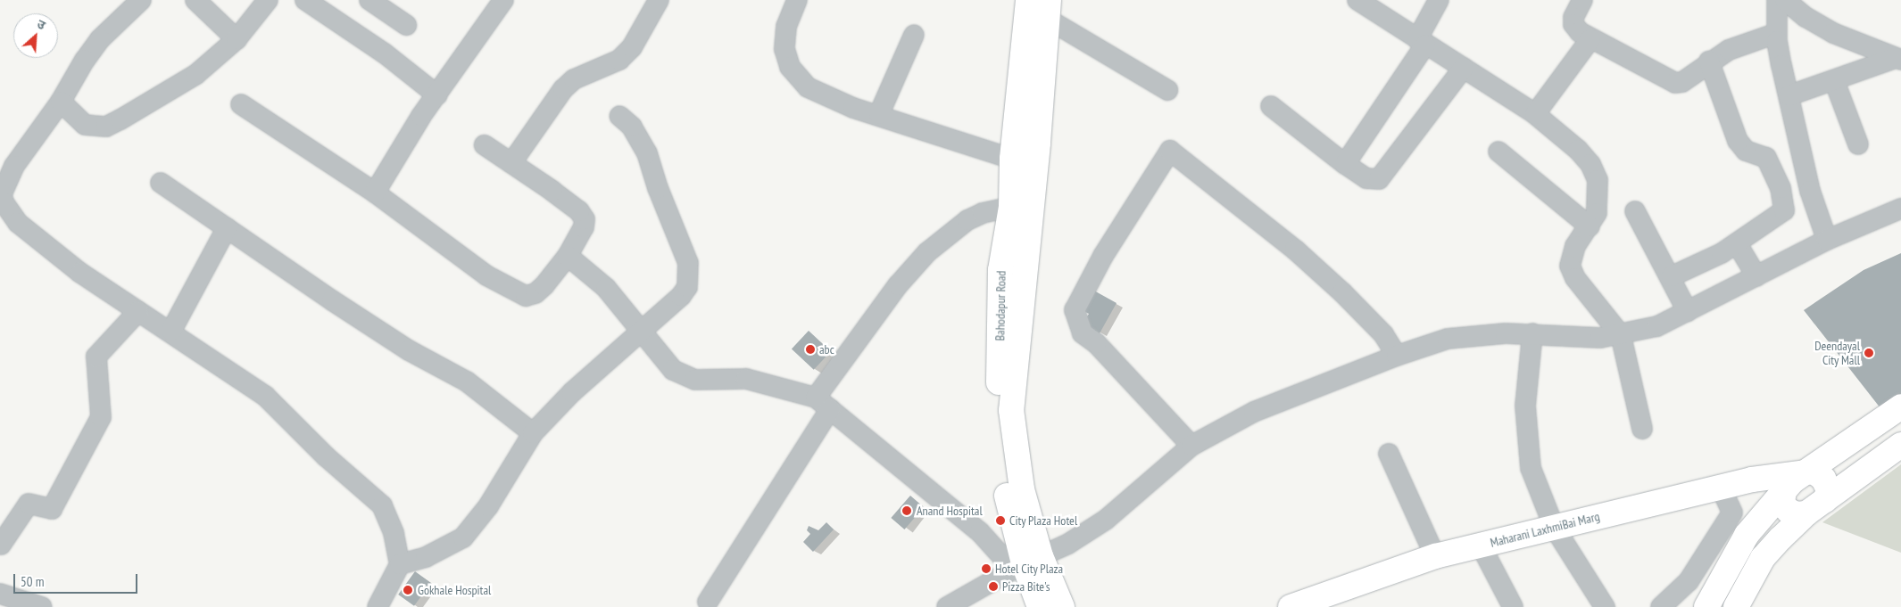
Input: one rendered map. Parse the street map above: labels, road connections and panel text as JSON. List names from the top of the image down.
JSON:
{
  "streets": {
    "main road": ["Bahodapur Road", "Maharani LaxhmiBai Marg"]
  },
  "places": [
    "abc",
    "Deendayal City Mall",
    "Anand Hospital",
    "City Plaza Hotel",
    "Hotel City Plaza",
    "Pizza Bite's",
    "Gokhale Hospital"
  ],
  "scale_bar": "50 m",
  "north": "top right"
}
